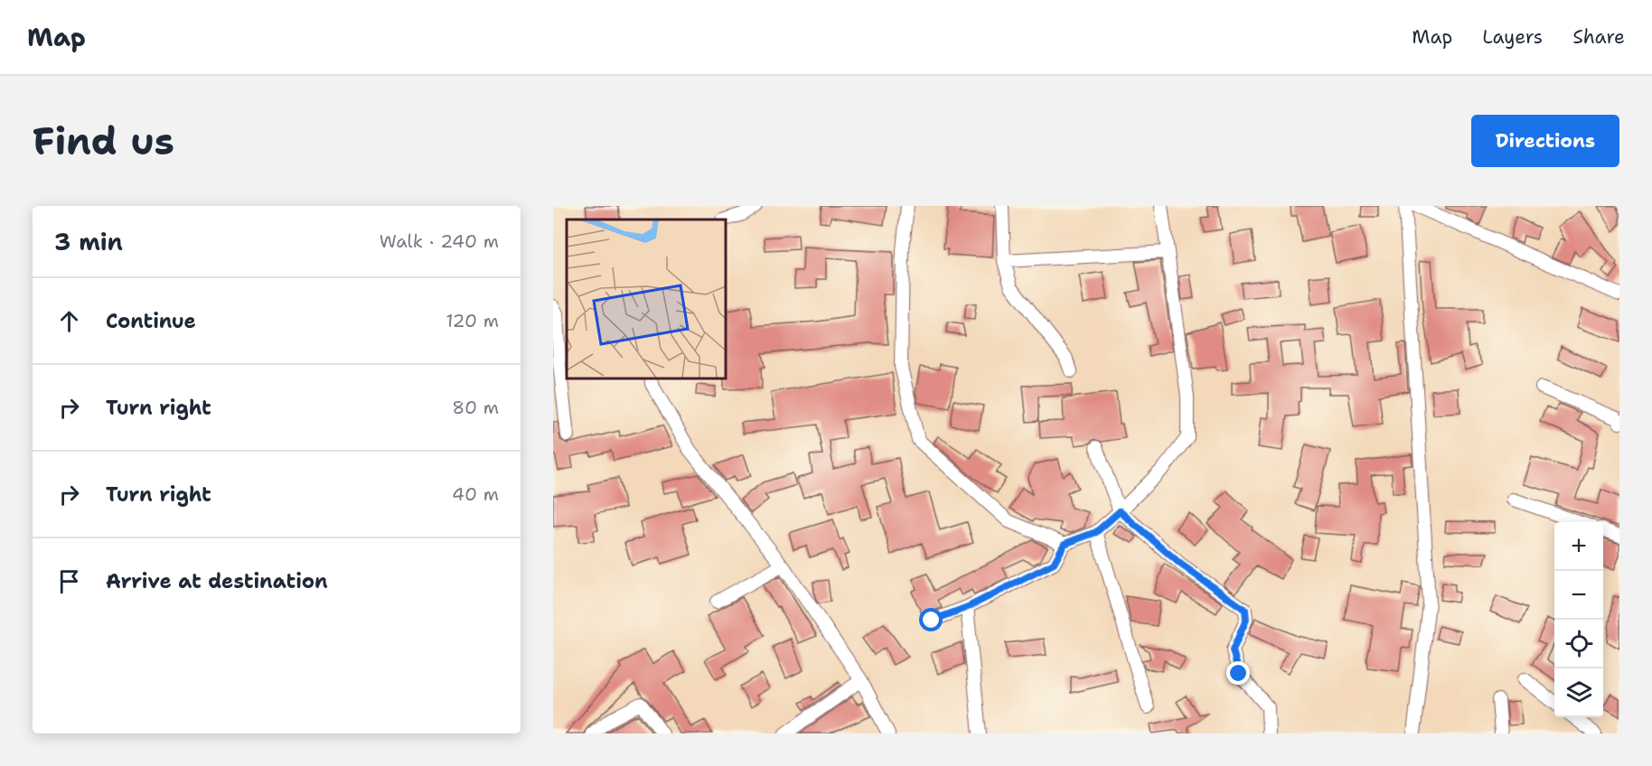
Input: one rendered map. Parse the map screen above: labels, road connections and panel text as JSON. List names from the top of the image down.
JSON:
{
  "page": {
    "header": "Map",
    "nav": ["Map", "Layers", "Share"],
    "buttons": "Directions",
    "title": "Find us",
    "heading": ["3 min", "Walk · 240 m"],
    "list": [
      ["Continue", "120 m"],
      ["Turn right", "80 m"],
      ["Turn right", "40 m"],
      "Arrive at destination"
    ],
    "map_buttons": ["+", "−"]
  }
}
